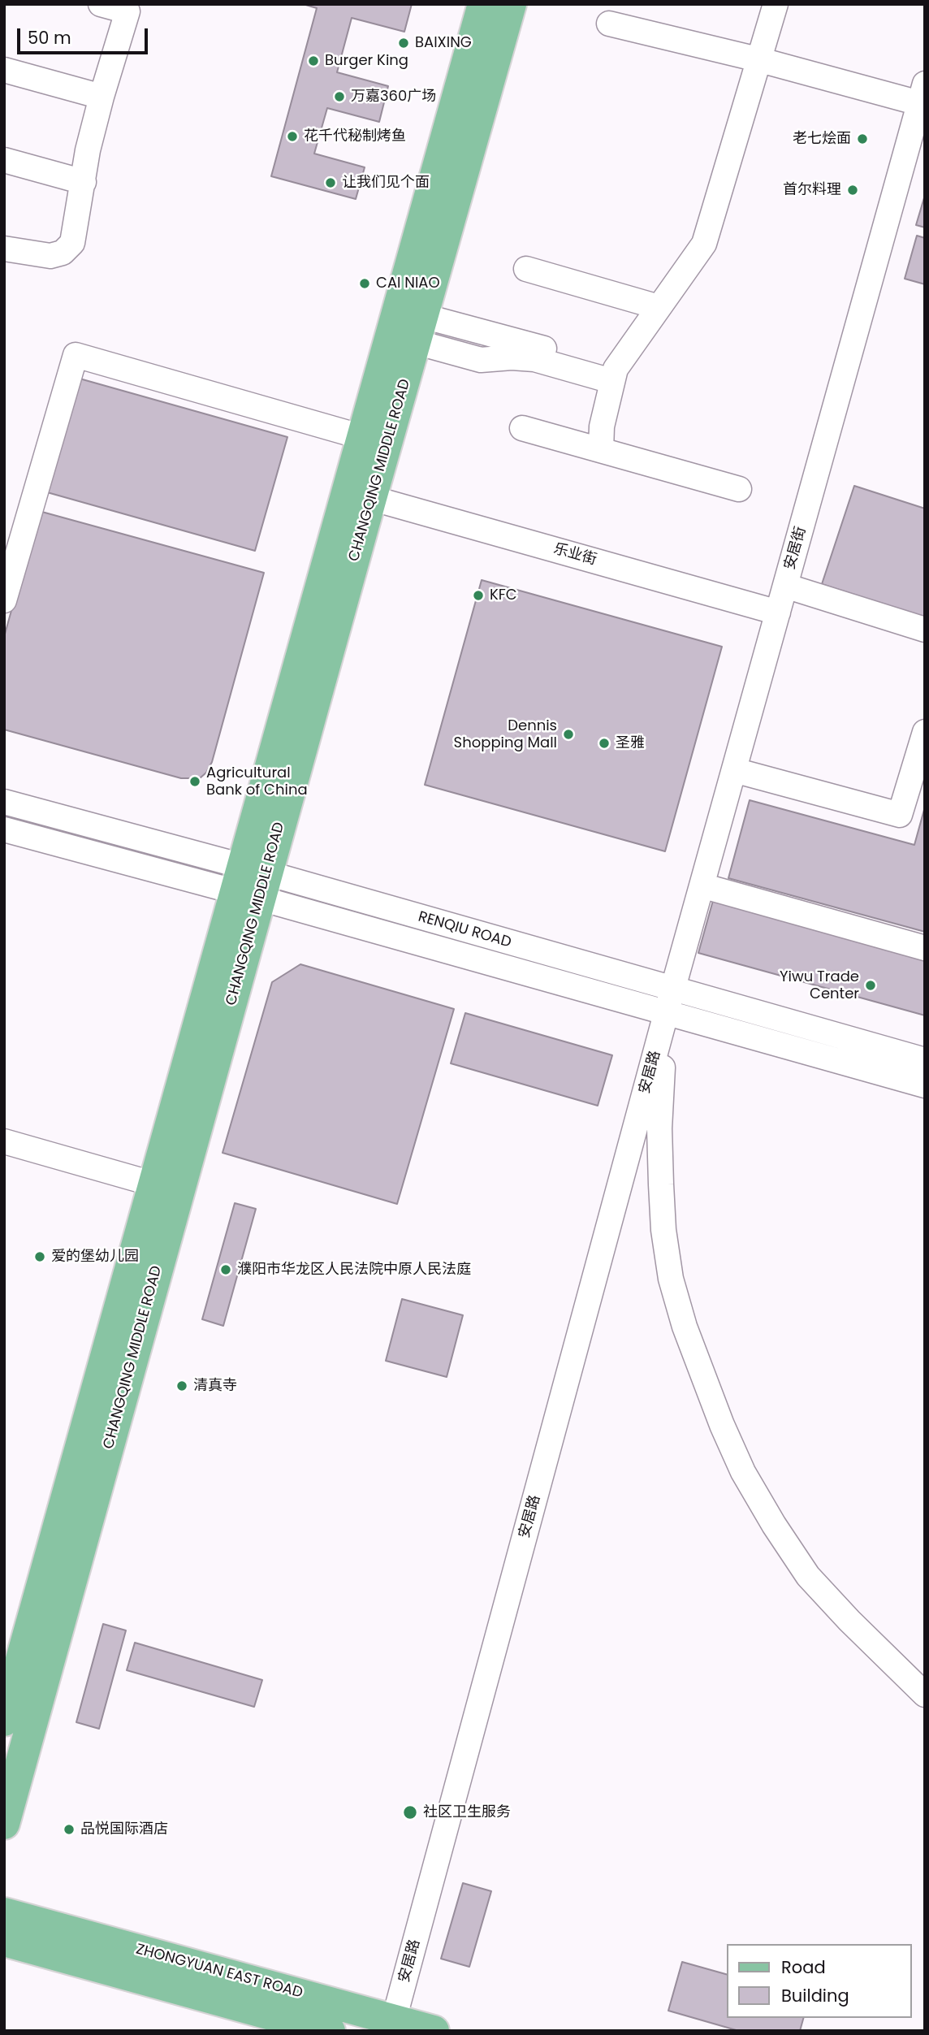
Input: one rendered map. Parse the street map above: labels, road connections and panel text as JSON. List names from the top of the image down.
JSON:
{
  "streets": {
    "main road": ["CHANGQING MIDDLE ROAD", "ZHONGYUAN EAST ROAD"],
    "street": [
      "安居街",
      "乐业街",
      "RENQIU ROAD",
      "安居路"
    ]
  },
  "crossings": [
    ["CHANGQING MIDDLE ROAD", "乐业街"],
    ["CHANGQING MIDDLE ROAD", "RENQIU ROAD"],
    ["安居街", "乐业街"],
    ["安居街", "RENQIU ROAD"],
    ["安居街", "安居路"],
    ["RENQIU ROAD", "安居路"],
    ["安居路", "ZHONGYUAN EAST ROAD"]
  ],
  "places": [
    "BAIXING",
    "Burger King",
    "万嘉360广场",
    "花千代秘制烤鱼",
    "老七烩面",
    "让我们见个面",
    "首尔料理",
    "CAI NIAO",
    "KFC",
    "Dennis Shopping Mall",
    "圣雅",
    "Agricultural Bank of China",
    "Yiwu Trade Center",
    "爱的堡幼儿园",
    "濮阳市华龙区人民法院中原人民法庭",
    "清真寺",
    "社区卫生服务",
    "品悦国际酒店"
  ],
  "legend": ["Road", "Building"],
  "scale_bar": "50 m"
}
